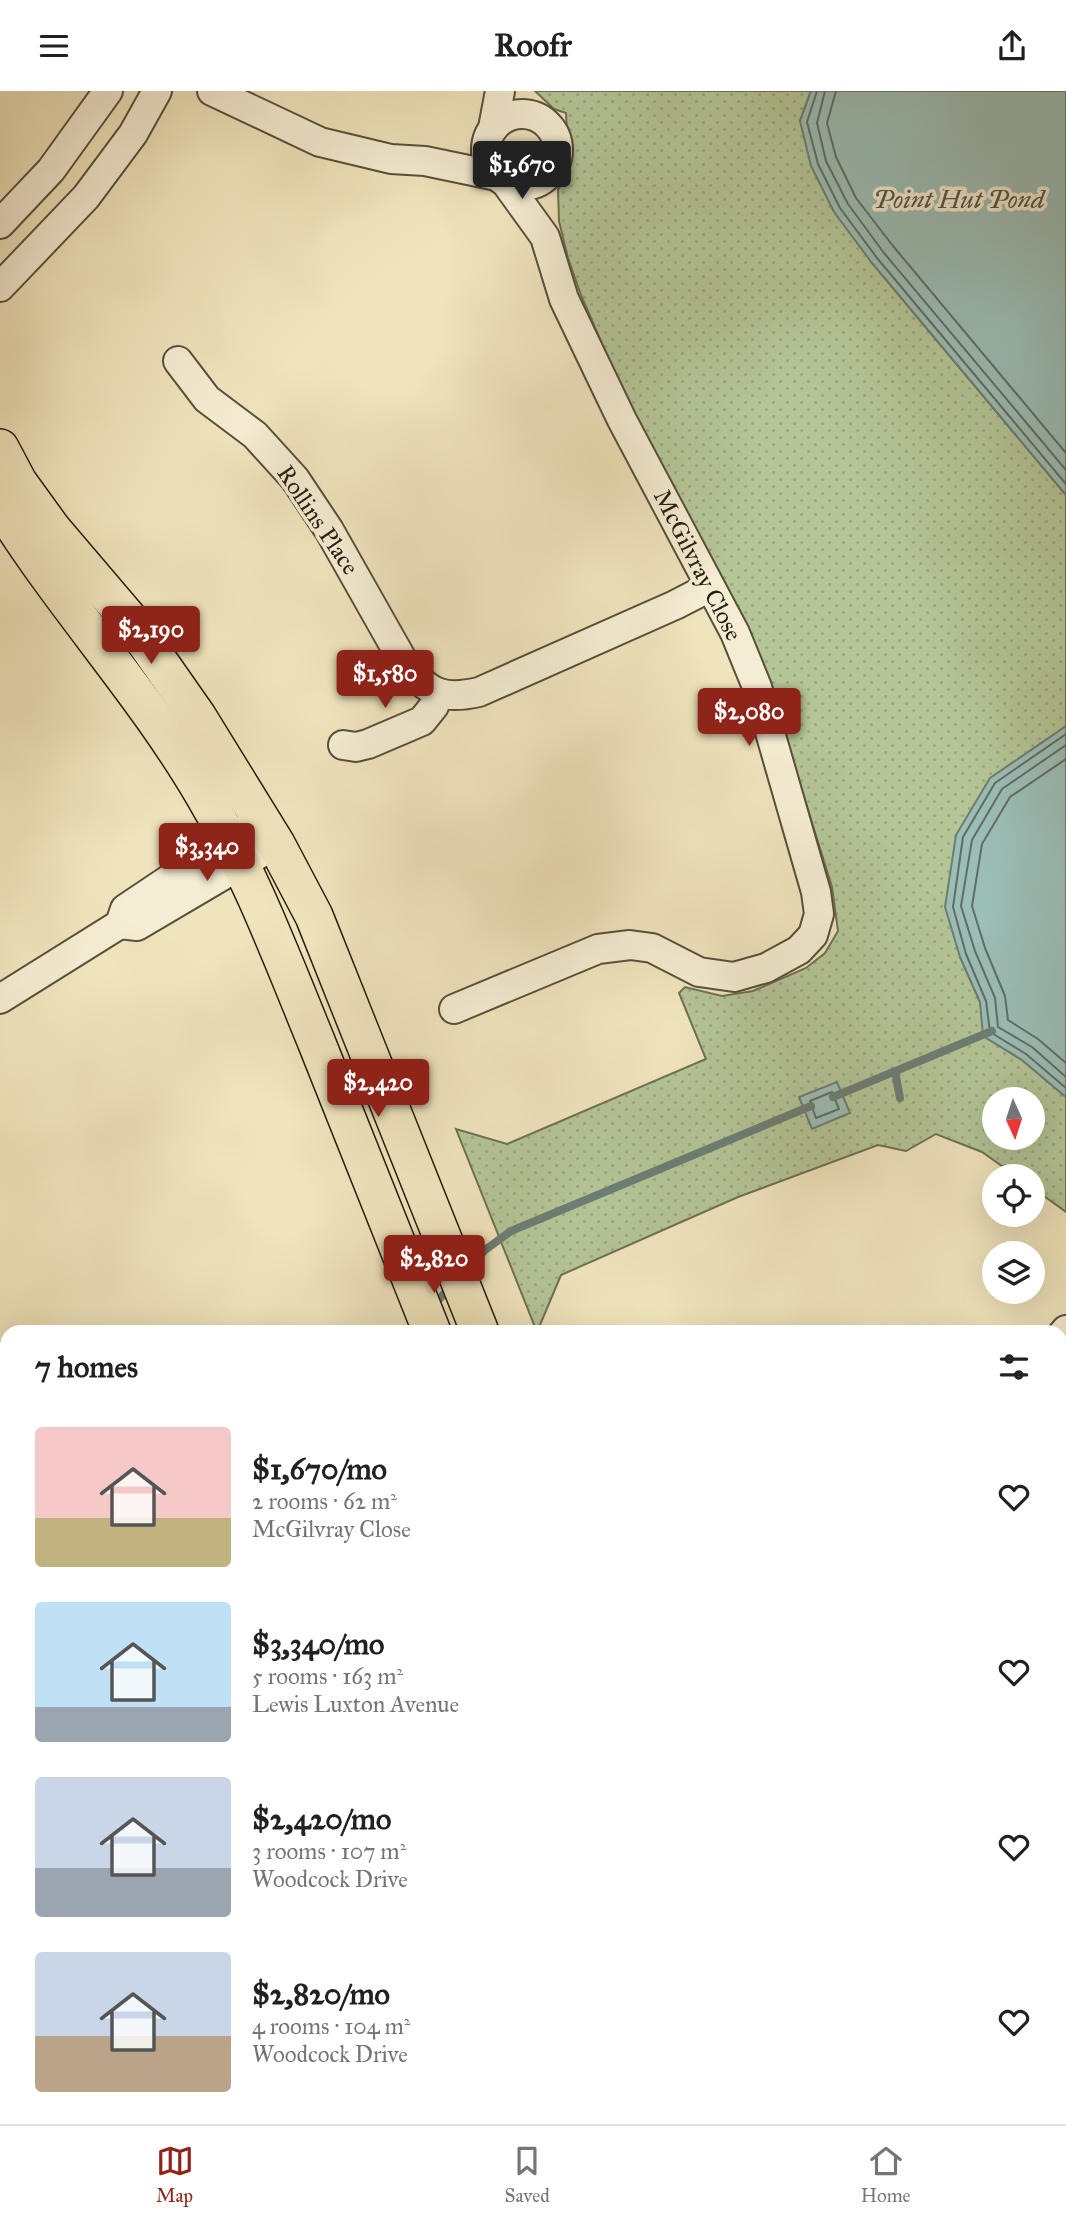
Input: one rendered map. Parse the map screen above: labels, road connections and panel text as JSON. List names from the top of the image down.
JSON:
{
  "streets": {
    "street": ["Rollins Place", "McGilvray Close"]
  },
  "water": ["Point Hut Pond"],
  "north": "bottom",
  "page": {
    "header": "Roofr",
    "price": [
      "$1,670",
      "$2,190",
      "$1,580",
      "$2,080",
      "$3,340",
      "$2,420",
      "$2,820"
    ],
    "heading": "7 homes",
    "list": [
      {
        "name": "$1,670/mo",
        "note": "2 rooms · 62 m² · McGilvray Close"
      },
      {
        "name": "$3,340/mo",
        "note": "5 rooms · 163 m² · Lewis Luxton Avenue"
      },
      {
        "name": "$2,420/mo",
        "note": "3 rooms · 107 m² · Woodcock Drive"
      },
      {
        "name": "$2,820/mo",
        "note": "4 rooms · 104 m² · Woodcock Drive"
      }
    ],
    "tabs": ["Map", "Saved", "Home"]
  }
}
